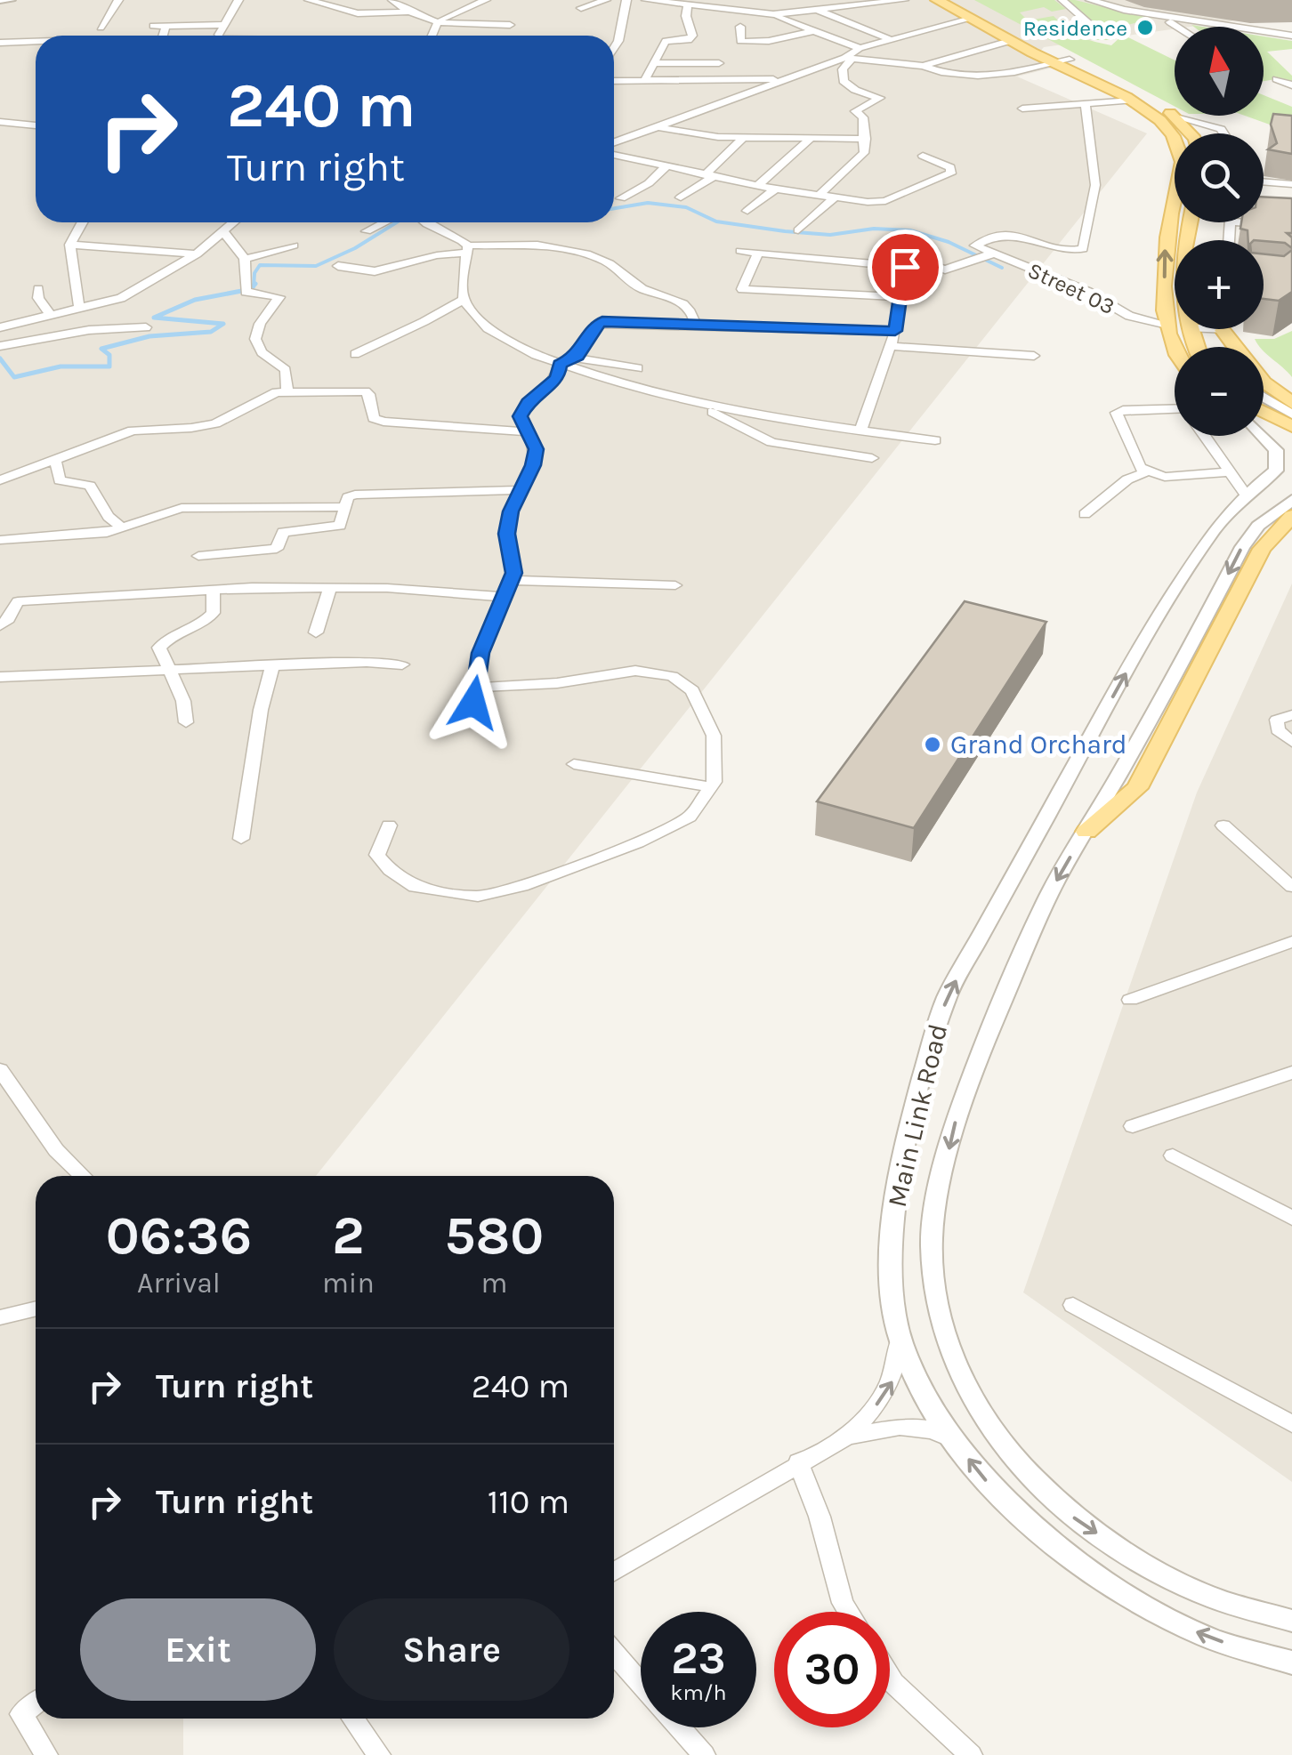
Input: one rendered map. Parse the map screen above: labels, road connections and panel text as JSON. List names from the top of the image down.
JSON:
{
  "streets": {
    "street": ["Street 03", "Main Link Road"]
  },
  "places": ["Residence", "Grand Orchard"],
  "north": "top",
  "page": {
    "map_buttons": ["+", "−"],
    "turn": ["240 m", "Turn right"],
    "eta": [
      "06:36",
      "Arrival",
      "2",
      "min",
      "580",
      "m"
    ],
    "list": [
      {
        "name": "Turn right",
        "value": "240 m"
      },
      {
        "name": "Turn right",
        "value": "110 m"
      }
    ],
    "buttons": ["Exit", "Share"],
    "speed": "23 km/h",
    "limit": "30"
  }
}
